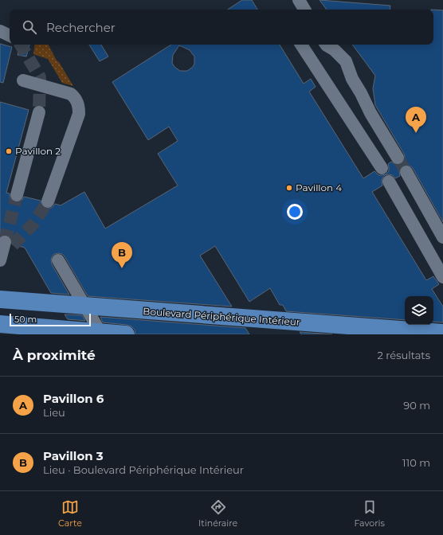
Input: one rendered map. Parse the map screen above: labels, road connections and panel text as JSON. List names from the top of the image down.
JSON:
{
  "streets": {
    "highway": ["Boulevard Périphérique Intérieur"]
  },
  "places": ["Pavillon 2", "Pavillon 4"],
  "scale_bar": "50 m",
  "page": {
    "search": "Rechercher",
    "pins": ["A", "B"],
    "scale": "50 m",
    "heading": ["À proximité", "2 résultats"],
    "list": [
      {
        "mark": "A",
        "name": "Pavillon 6",
        "note": "Lieu",
        "value": "90 m"
      },
      {
        "mark": "B",
        "name": "Pavillon 3",
        "note": "Lieu · Boulevard Périphérique Intérieur",
        "value": "110 m"
      }
    ],
    "nav": ["Carte", "Itinéraire", "Favoris"]
  }
}
